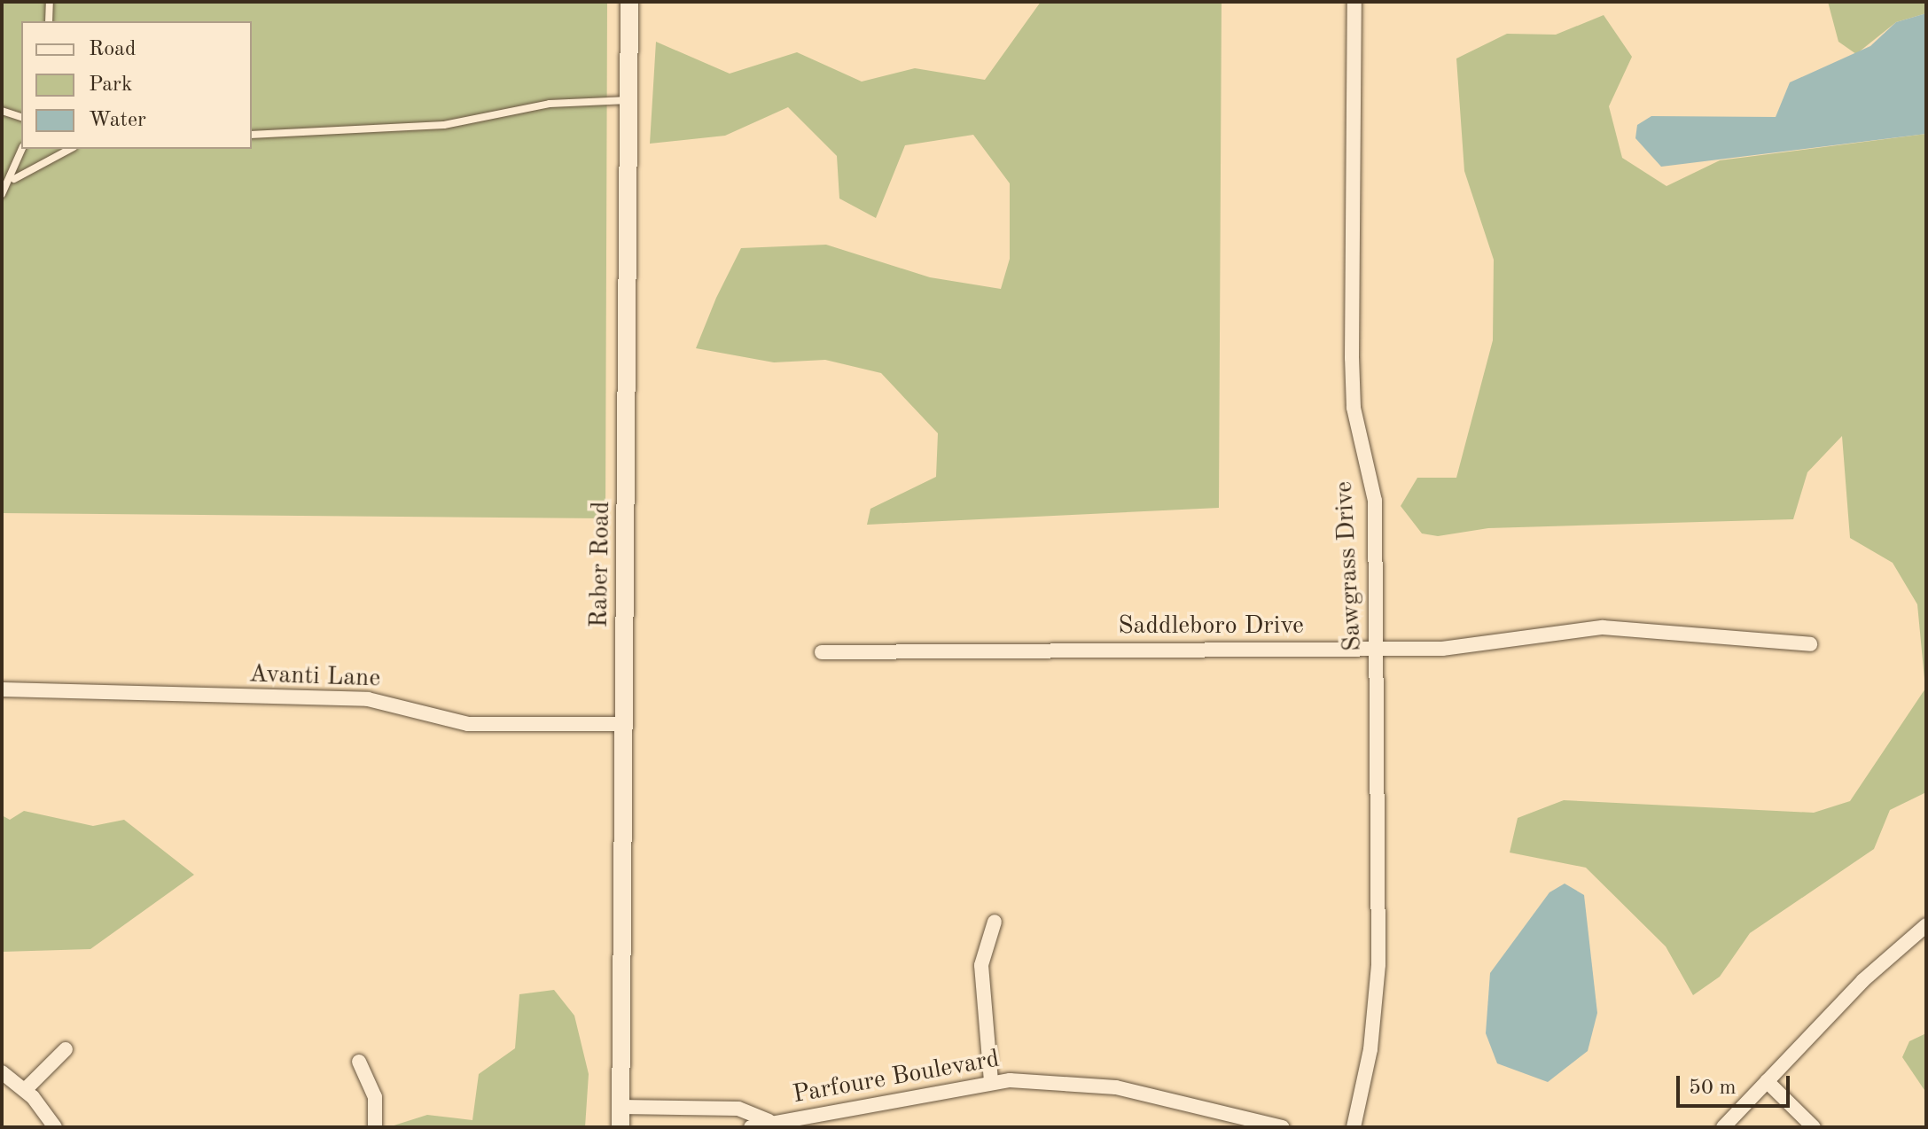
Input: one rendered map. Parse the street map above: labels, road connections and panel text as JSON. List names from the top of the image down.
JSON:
{
  "streets": {
    "street": [
      "Raber Road",
      "Sawgrass Drive",
      "Saddleboro Drive",
      "Avanti Lane",
      "Parfoure Boulevard"
    ]
  },
  "crossings": [
    ["Raber Road", "Avanti Lane"],
    ["Raber Road", "Parfoure Boulevard"],
    ["Sawgrass Drive", "Saddleboro Drive"]
  ],
  "legend": ["Road", "Park", "Water"],
  "scale_bar": "50 m"
}
